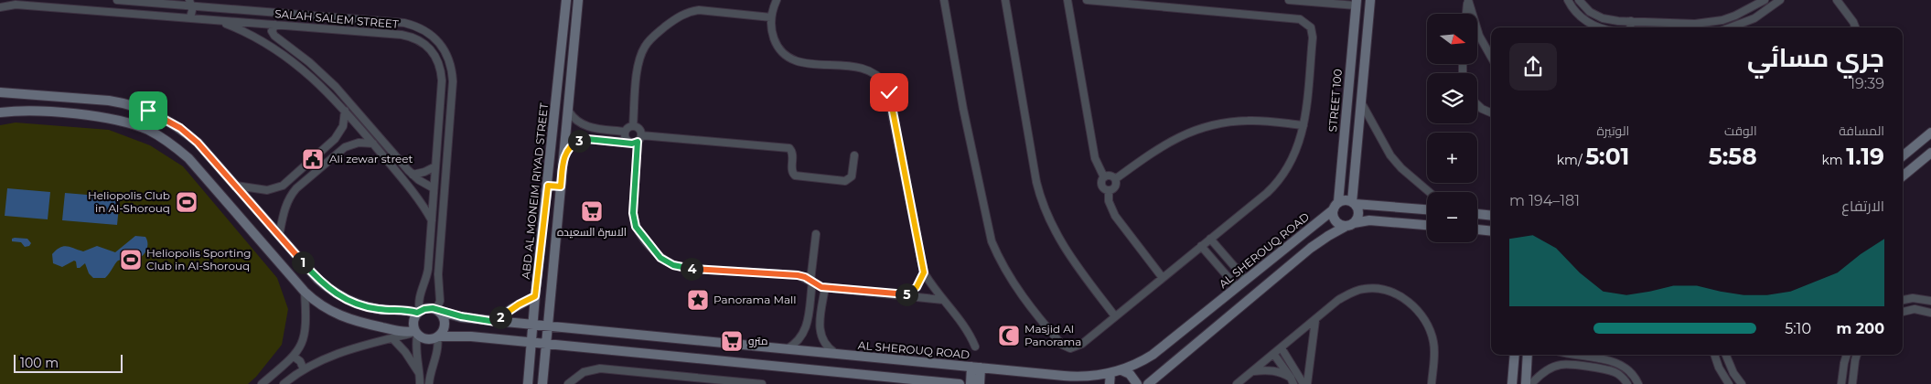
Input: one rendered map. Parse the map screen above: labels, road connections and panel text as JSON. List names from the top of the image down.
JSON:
{
  "streets": {
    "street": [
      "SALAH SALEM STREET",
      "STREET 100",
      "ABD AL MONEIM RIYAD STREET",
      "AL SHEROUQ ROAD"
    ]
  },
  "crossings": [
    ["SALAH SALEM STREET", "AL SHEROUQ ROAD"],
    ["STREET 100", "AL SHEROUQ ROAD"],
    ["ABD AL MONEIM RIYAD STREET", "AL SHEROUQ ROAD"]
  ],
  "places": {
    "public building": ["Ali zewar street"],
    "sports": ["Heliopolis Club in Al-Shorouq", "Heliopolis Sporting Club in Al-Shorouq"],
    "supermarket": ["الاسرة السعيده", "مترو"],
    "place": ["Panorama Mall"],
    "mosque": ["Masjid Al Panorama"]
  },
  "scale_bar": "100 m",
  "north": "right",
  "page": {
    "map_buttons": ["+", "−"],
    "heading": ["جري مسائي", "19:39"],
    "stats": [
      ["المسافة", "1.19 km"],
      ["الوقت", "5:58"],
      ["الوتيرة", "5:01 /km"]
    ],
    "pins": [
      "3",
      "1",
      "4",
      "5",
      "2"
    ],
    "chart": ["الارتفاع", "181–194 m"],
    "list": [
      {
        "name": "200 m",
        "note": "5:10"
      }
    ],
    "scale": "100 m"
  }
}
